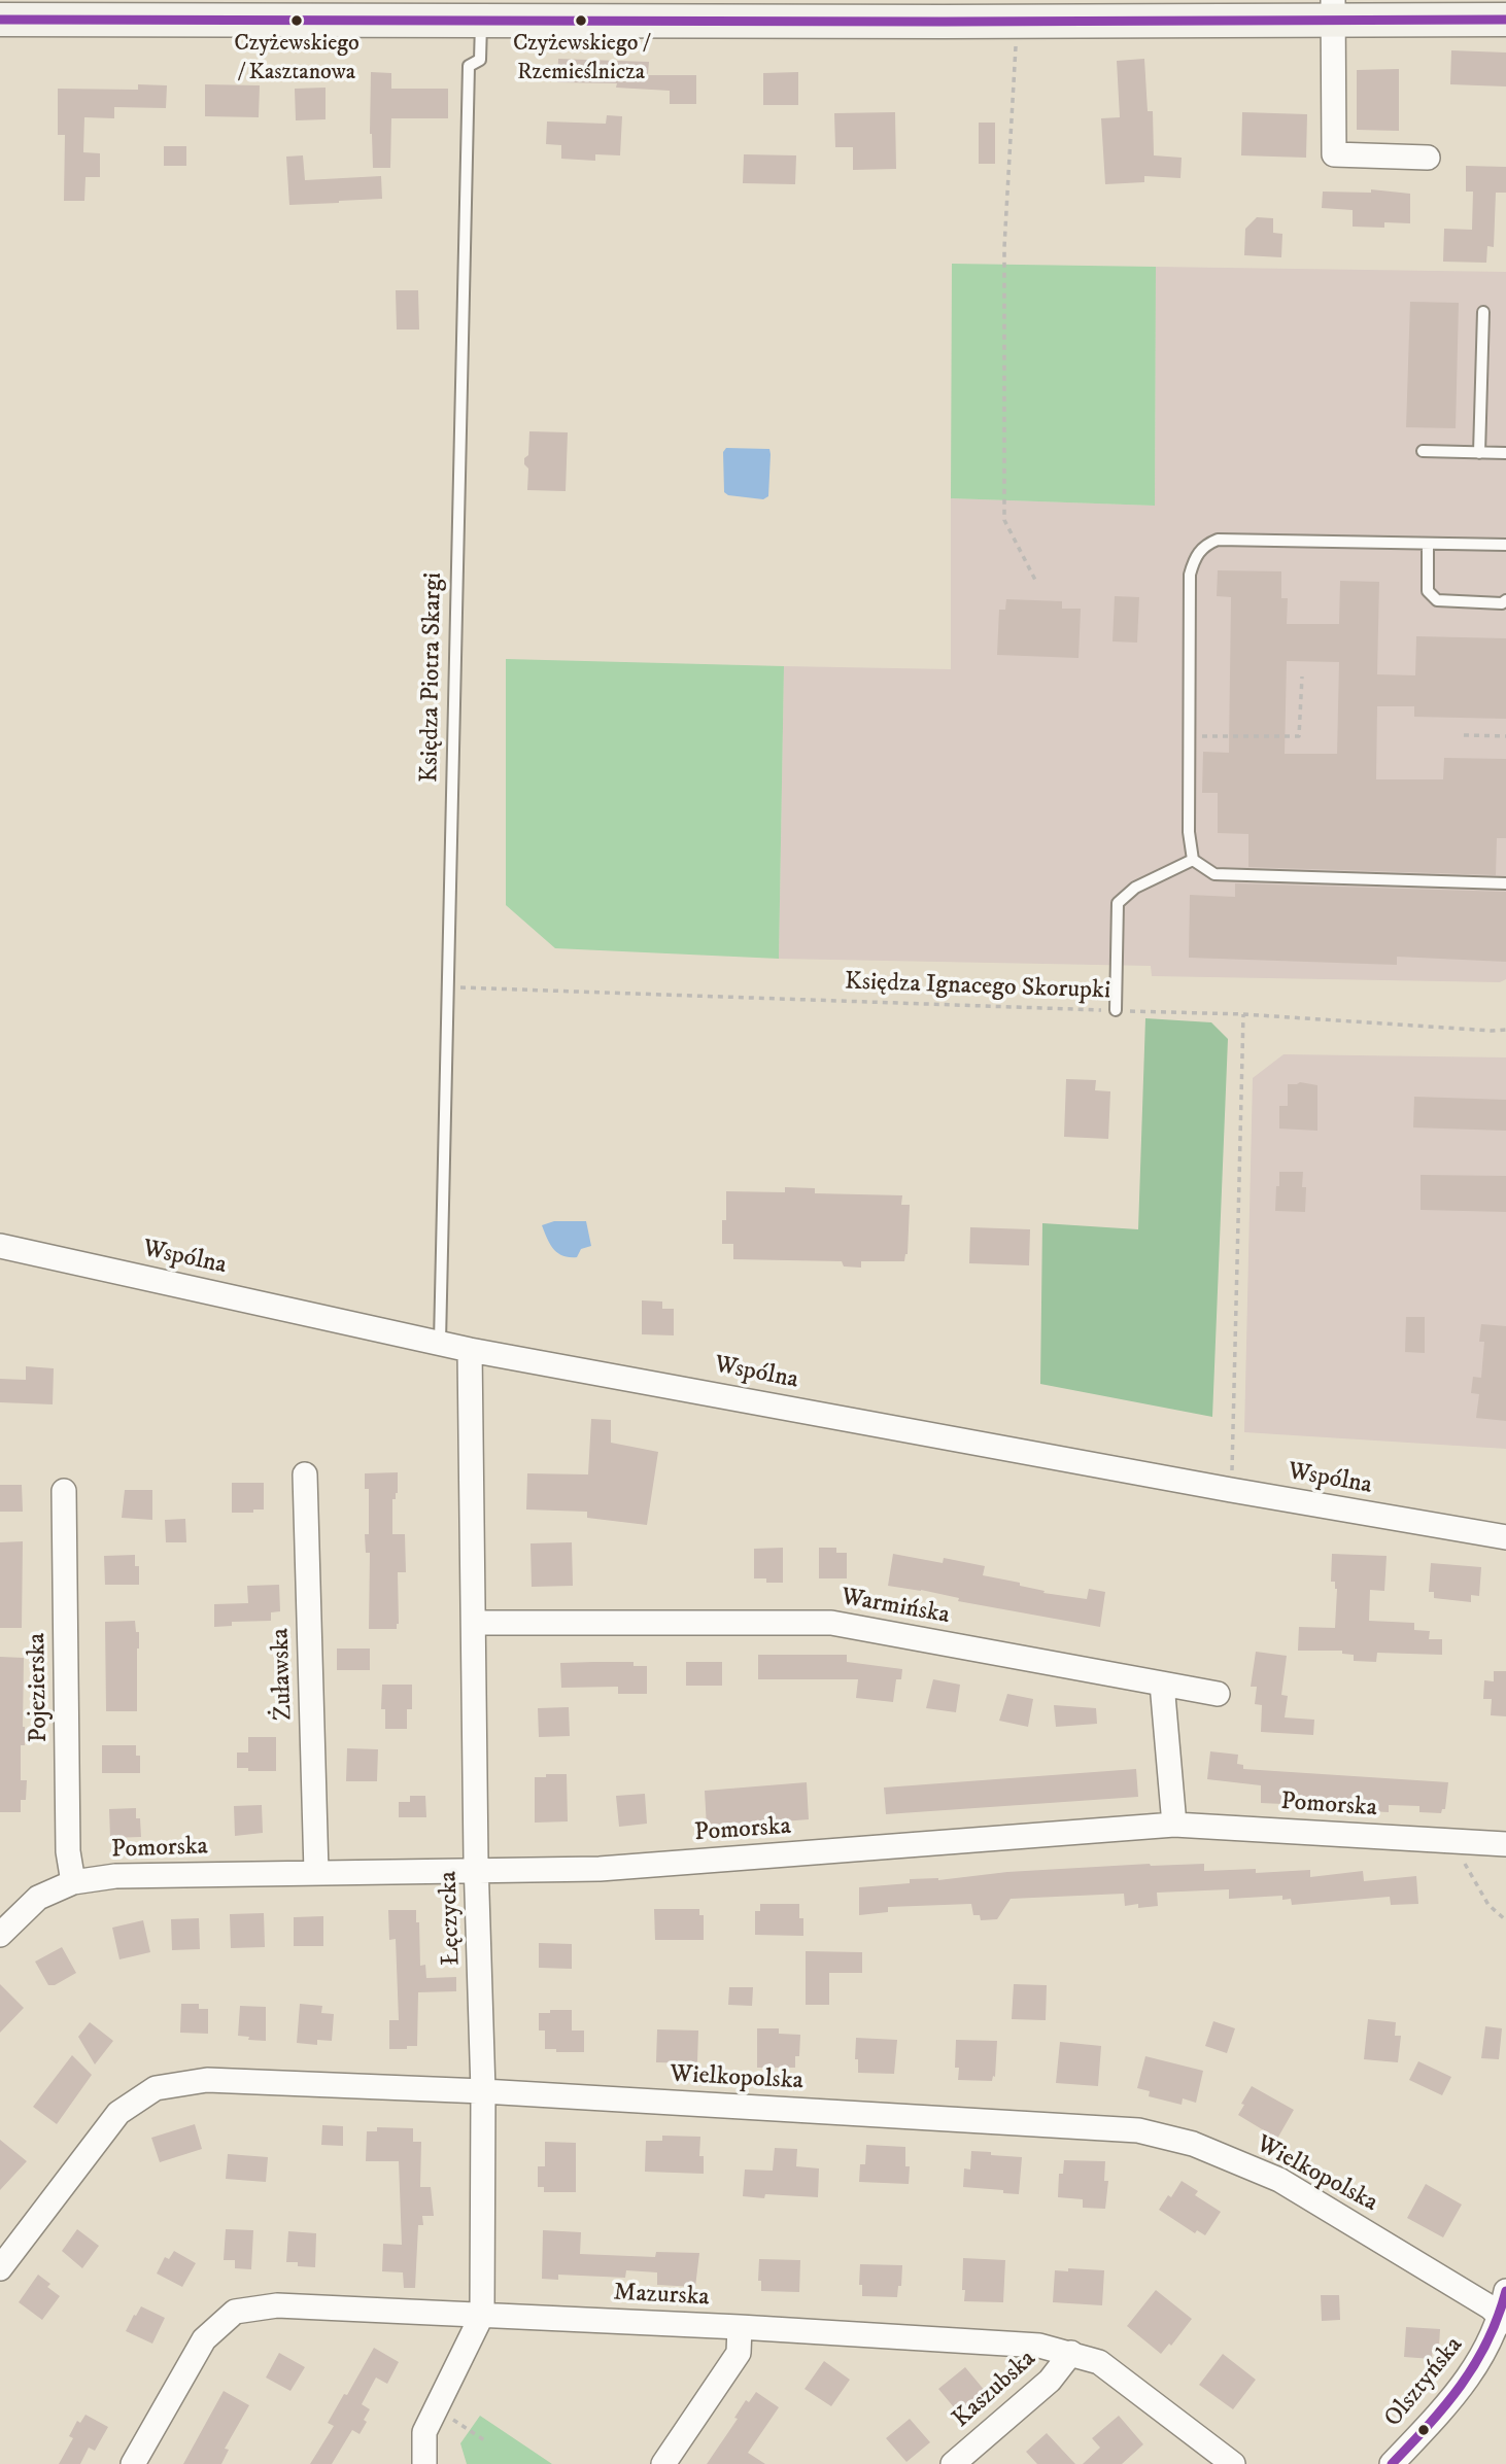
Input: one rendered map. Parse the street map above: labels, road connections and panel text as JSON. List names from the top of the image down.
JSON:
{
  "streets": {
    "street": [
      "Wspólna",
      "Warmińska",
      "Żuławska",
      "Pojezierska",
      "Pomorska",
      "Łęczycka",
      "Wielkopolska",
      "Mazurska",
      "Olsztyńska",
      "Kaszubska"
    ],
    "lane": ["Księdza Piotra Skargi"],
    "path": ["Księdza Ignacego Skorupki"]
  },
  "crossings": [
    ["Księdza Piotra Skargi", "Księdza Ignacego Skorupki"],
    ["Księdza Piotra Skargi", "Wspólna"],
    ["Wspólna", "Łęczycka"],
    ["Warmińska", "Łęczycka"],
    ["Żuławska", "Pomorska"],
    ["Pojezierska", "Pomorska"],
    ["Pomorska", "Łęczycka"],
    ["Łęczycka", "Wielkopolska"],
    ["Łęczycka", "Mazurska"],
    ["Wielkopolska", "Olsztyńska"],
    ["Mazurska", "Kaszubska"]
  ],
  "places": ["Czyżewskiego / Kasztanowa", "Czyżewskiego / Rzemieślnicza"]
}
